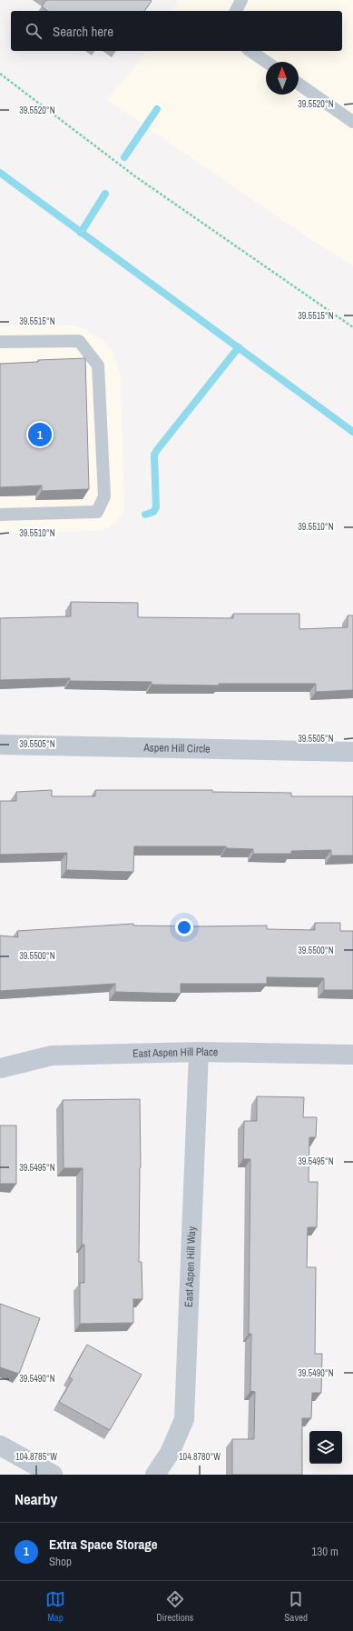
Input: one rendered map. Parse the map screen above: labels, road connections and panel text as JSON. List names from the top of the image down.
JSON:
{
  "streets": {
    "street": ["Aspen Hill Circle", "East Aspen Hill Place", "East Aspen Hill Way"]
  },
  "crossings": [
    ["East Aspen Hill Place", "East Aspen Hill Way"]
  ],
  "north": "top",
  "page": {
    "search": "Search here",
    "pins": "1",
    "heading": "Nearby",
    "list": [
      {
        "mark": "1",
        "name": "Extra Space Storage",
        "note": "Shop",
        "value": "130 m"
      }
    ],
    "nav": ["Map", "Directions", "Saved"]
  },
  "coordinates": [
    "39.5520°N",
    "39.5515°N",
    "39.5510°N",
    "39.5505°N",
    "39.5500°N",
    "39.5495°N",
    "39.5490°N",
    "104.8785°W",
    "104.8780°W"
  ]
}
